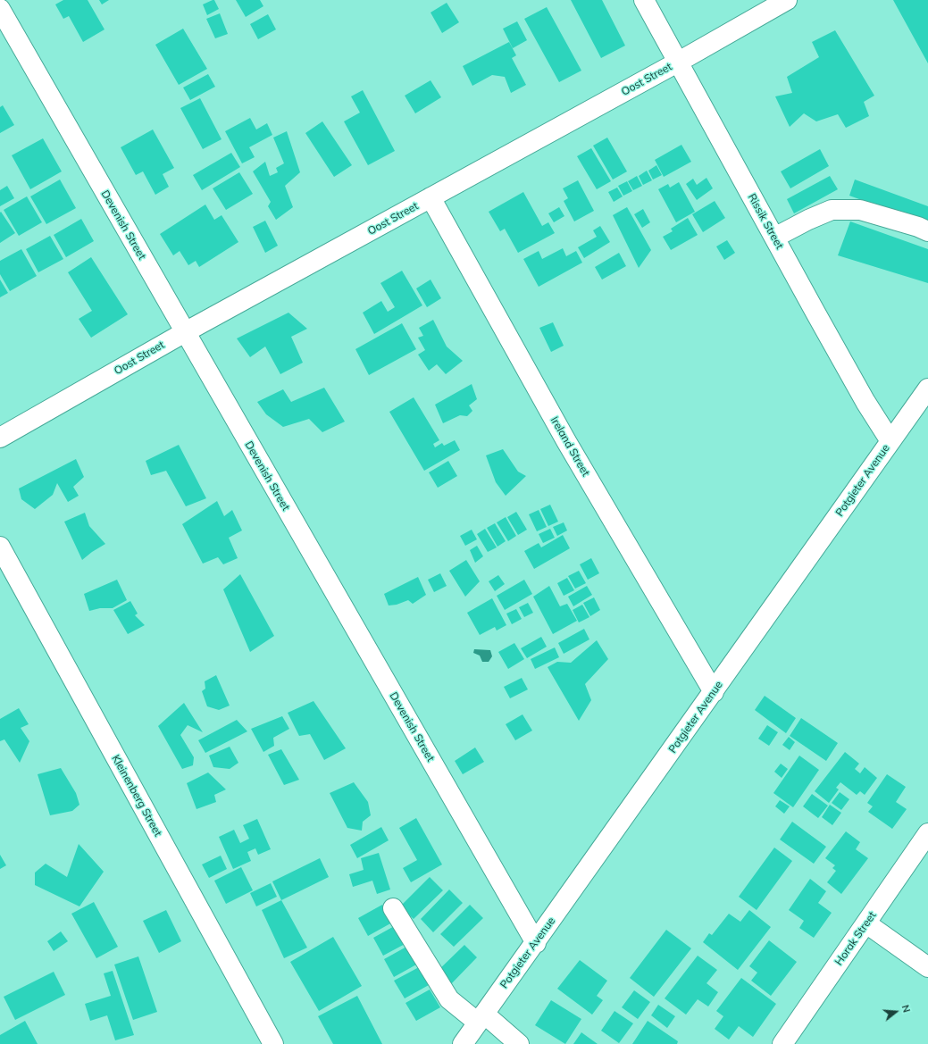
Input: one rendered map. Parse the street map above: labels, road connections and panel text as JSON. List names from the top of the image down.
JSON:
{
  "streets": {
    "street": [
      "Oost Street",
      "Rissik Street",
      "Devenish Street",
      "Ireland Street",
      "Potgieter Avenue",
      "Kleinenberg Street",
      "Horak Street"
    ]
  },
  "crossings": [
    ["Oost Street", "Rissik Street"],
    ["Oost Street", "Devenish Street"],
    ["Oost Street", "Ireland Street"],
    ["Rissik Street", "Potgieter Avenue"],
    ["Devenish Street", "Potgieter Avenue"],
    ["Ireland Street", "Potgieter Avenue"]
  ],
  "north": "right"
}
